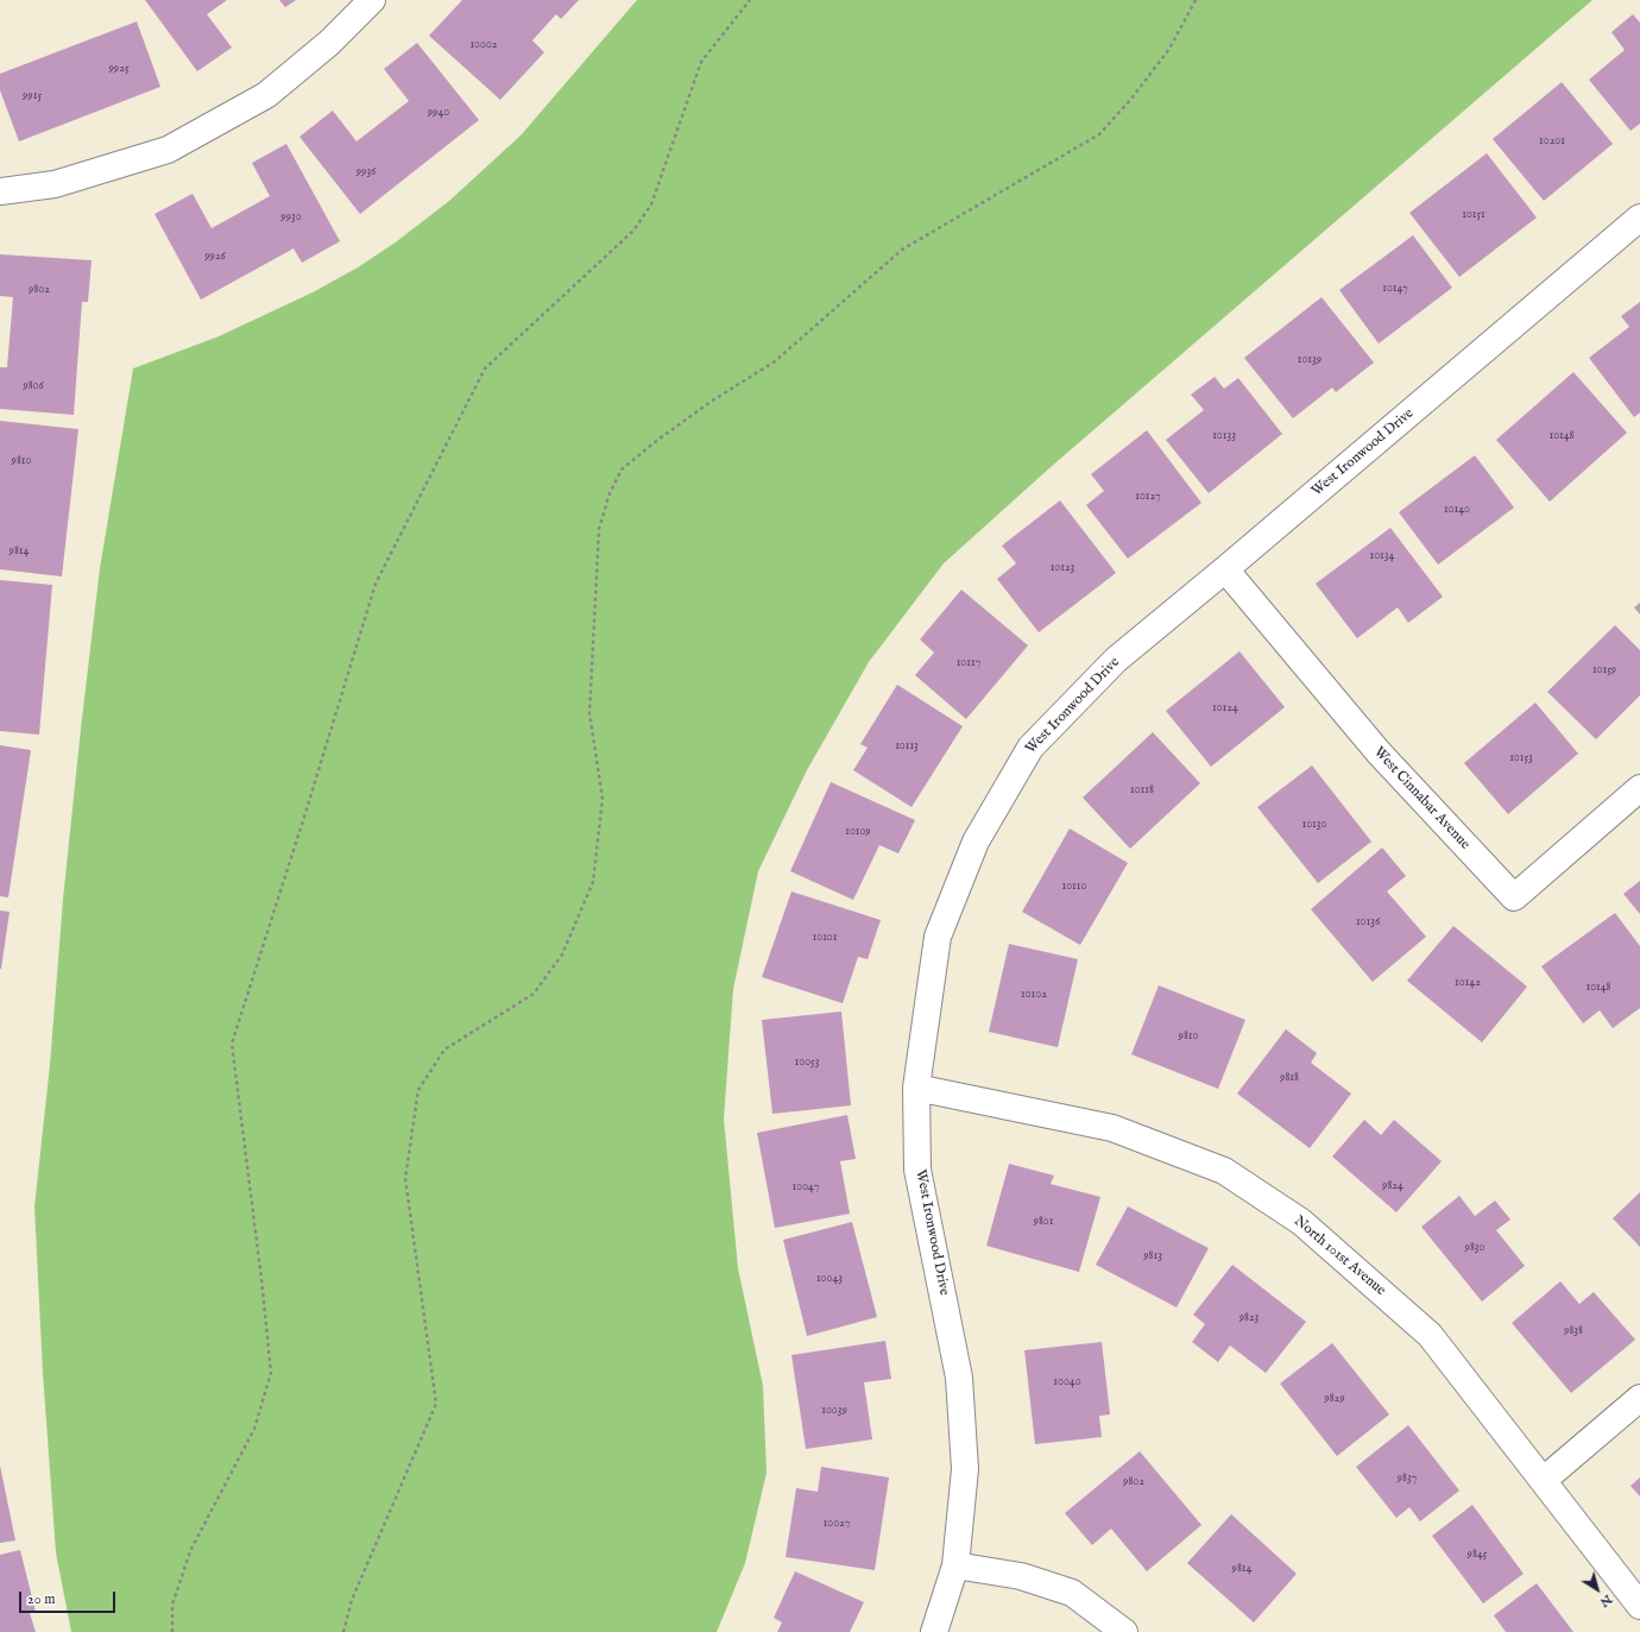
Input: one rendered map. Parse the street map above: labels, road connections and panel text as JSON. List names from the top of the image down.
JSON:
{
  "streets": {
    "street": ["West Ironwood Drive", "West Cinnabar Avenue", "North 101st Avenue"]
  },
  "crossings": [
    ["West Ironwood Drive", "West Cinnabar Avenue"],
    ["West Ironwood Drive", "North 101st Avenue"]
  ],
  "house_numbers": [
    "10002",
    "9925",
    "9915",
    "9940",
    "10201",
    "9936",
    "10151",
    "9930",
    "9926",
    "10147",
    "9802",
    "10139",
    "9806",
    "10133",
    "10148",
    "9810",
    "10127",
    "10140",
    "9814",
    "10134",
    "10123",
    "10117",
    "10159",
    "10124",
    "10113",
    "10153",
    "10118",
    "10130",
    "10109",
    "10110",
    "10136",
    "10101",
    "10142",
    "10148",
    "10102",
    "9810",
    "10053",
    "9818",
    "9824",
    "10047",
    "9801",
    "9830",
    "9813",
    "10043",
    "9823",
    "9838",
    "10040",
    "9829",
    "10039",
    "9837",
    "9802",
    "10027",
    "9845",
    "9814"
  ],
  "scale_bar": "20 m",
  "north": "bottom right"
}
